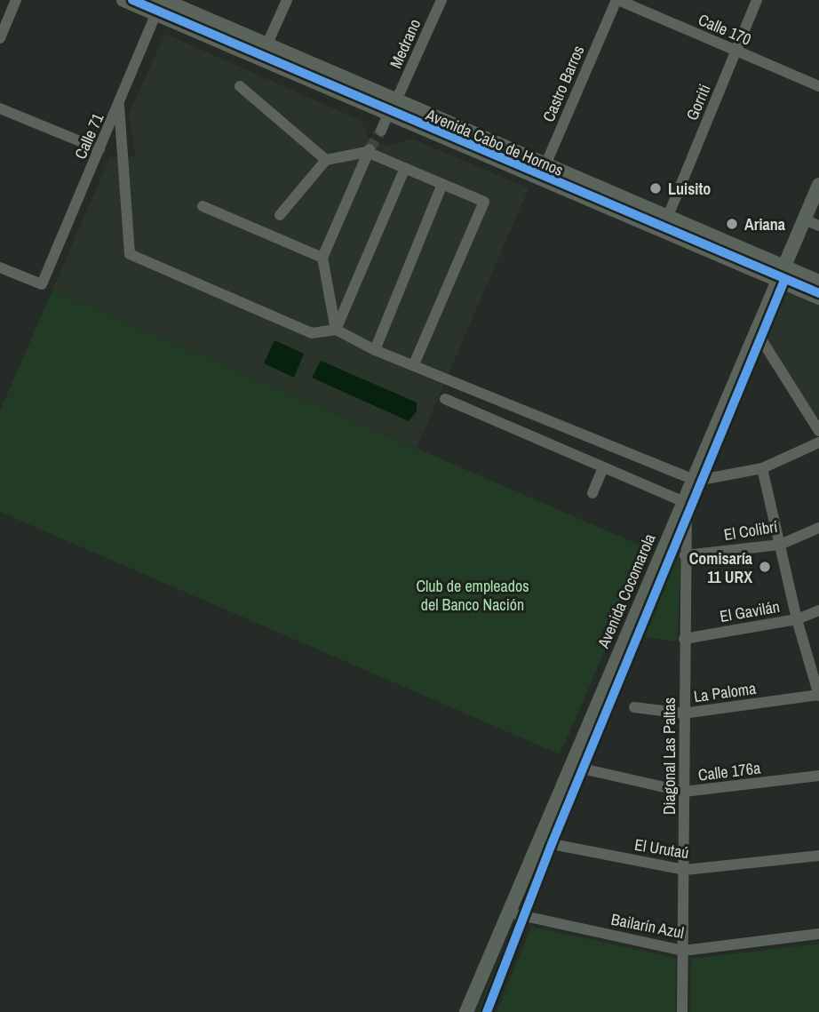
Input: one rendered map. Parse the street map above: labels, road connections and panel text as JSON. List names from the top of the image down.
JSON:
{
  "streets": {
    "main road": ["Avenida Cabo de Hornos", "Avenida Cocomarola"],
    "street": [
      "Calle 170",
      "Medrano",
      "Castro Barros",
      "Gorriti",
      "Calle 71",
      "El Colibrí",
      "El Gavilán",
      "La Paloma",
      "Diagonal Las Paltas",
      "Calle 176a",
      "El Urutaú",
      "Bailarín Azul"
    ]
  },
  "crossings": [
    ["Calle 170", "Castro Barros"],
    ["Calle 170", "Gorriti"],
    ["Medrano", "Avenida Cabo de Hornos"],
    ["Castro Barros", "Avenida Cabo de Hornos"],
    ["Gorriti", "Avenida Cabo de Hornos"],
    ["Calle 71", "Avenida Cabo de Hornos"],
    ["Avenida Cabo de Hornos", "Avenida Cocomarola"],
    ["El Colibrí", "Diagonal Las Paltas"],
    ["Avenida Cocomarola", "Diagonal Las Paltas"],
    ["Avenida Cocomarola", "Calle 176a"],
    ["Avenida Cocomarola", "El Urutaú"],
    ["Avenida Cocomarola", "Bailarín Azul"],
    ["El Gavilán", "Diagonal Las Paltas"],
    ["La Paloma", "Diagonal Las Paltas"],
    ["Diagonal Las Paltas", "Calle 176a"],
    ["Diagonal Las Paltas", "El Urutaú"],
    ["Diagonal Las Paltas", "Bailarín Azul"]
  ],
  "parks": ["Club de empleados del Banco Nación"],
  "places": ["Luisito", "Ariana", "Comisaría 11 URX"]
}
